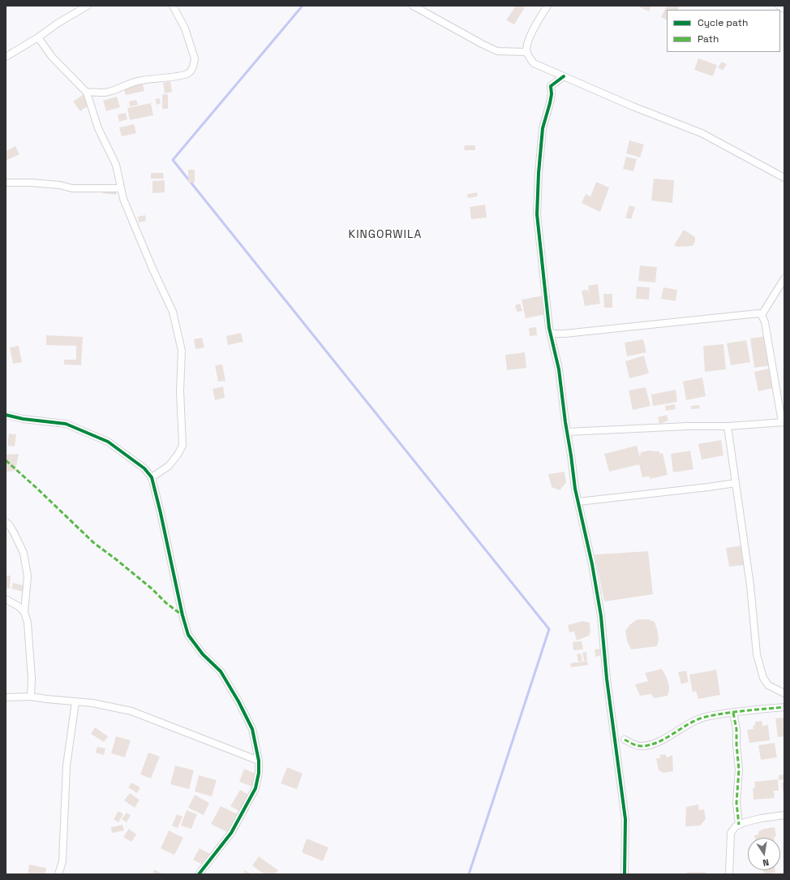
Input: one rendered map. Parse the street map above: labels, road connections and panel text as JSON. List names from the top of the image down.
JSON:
{
  "districts": ["KINGORWILA"],
  "legend": ["Cycle path", "Path"],
  "north": "bottom"
}
